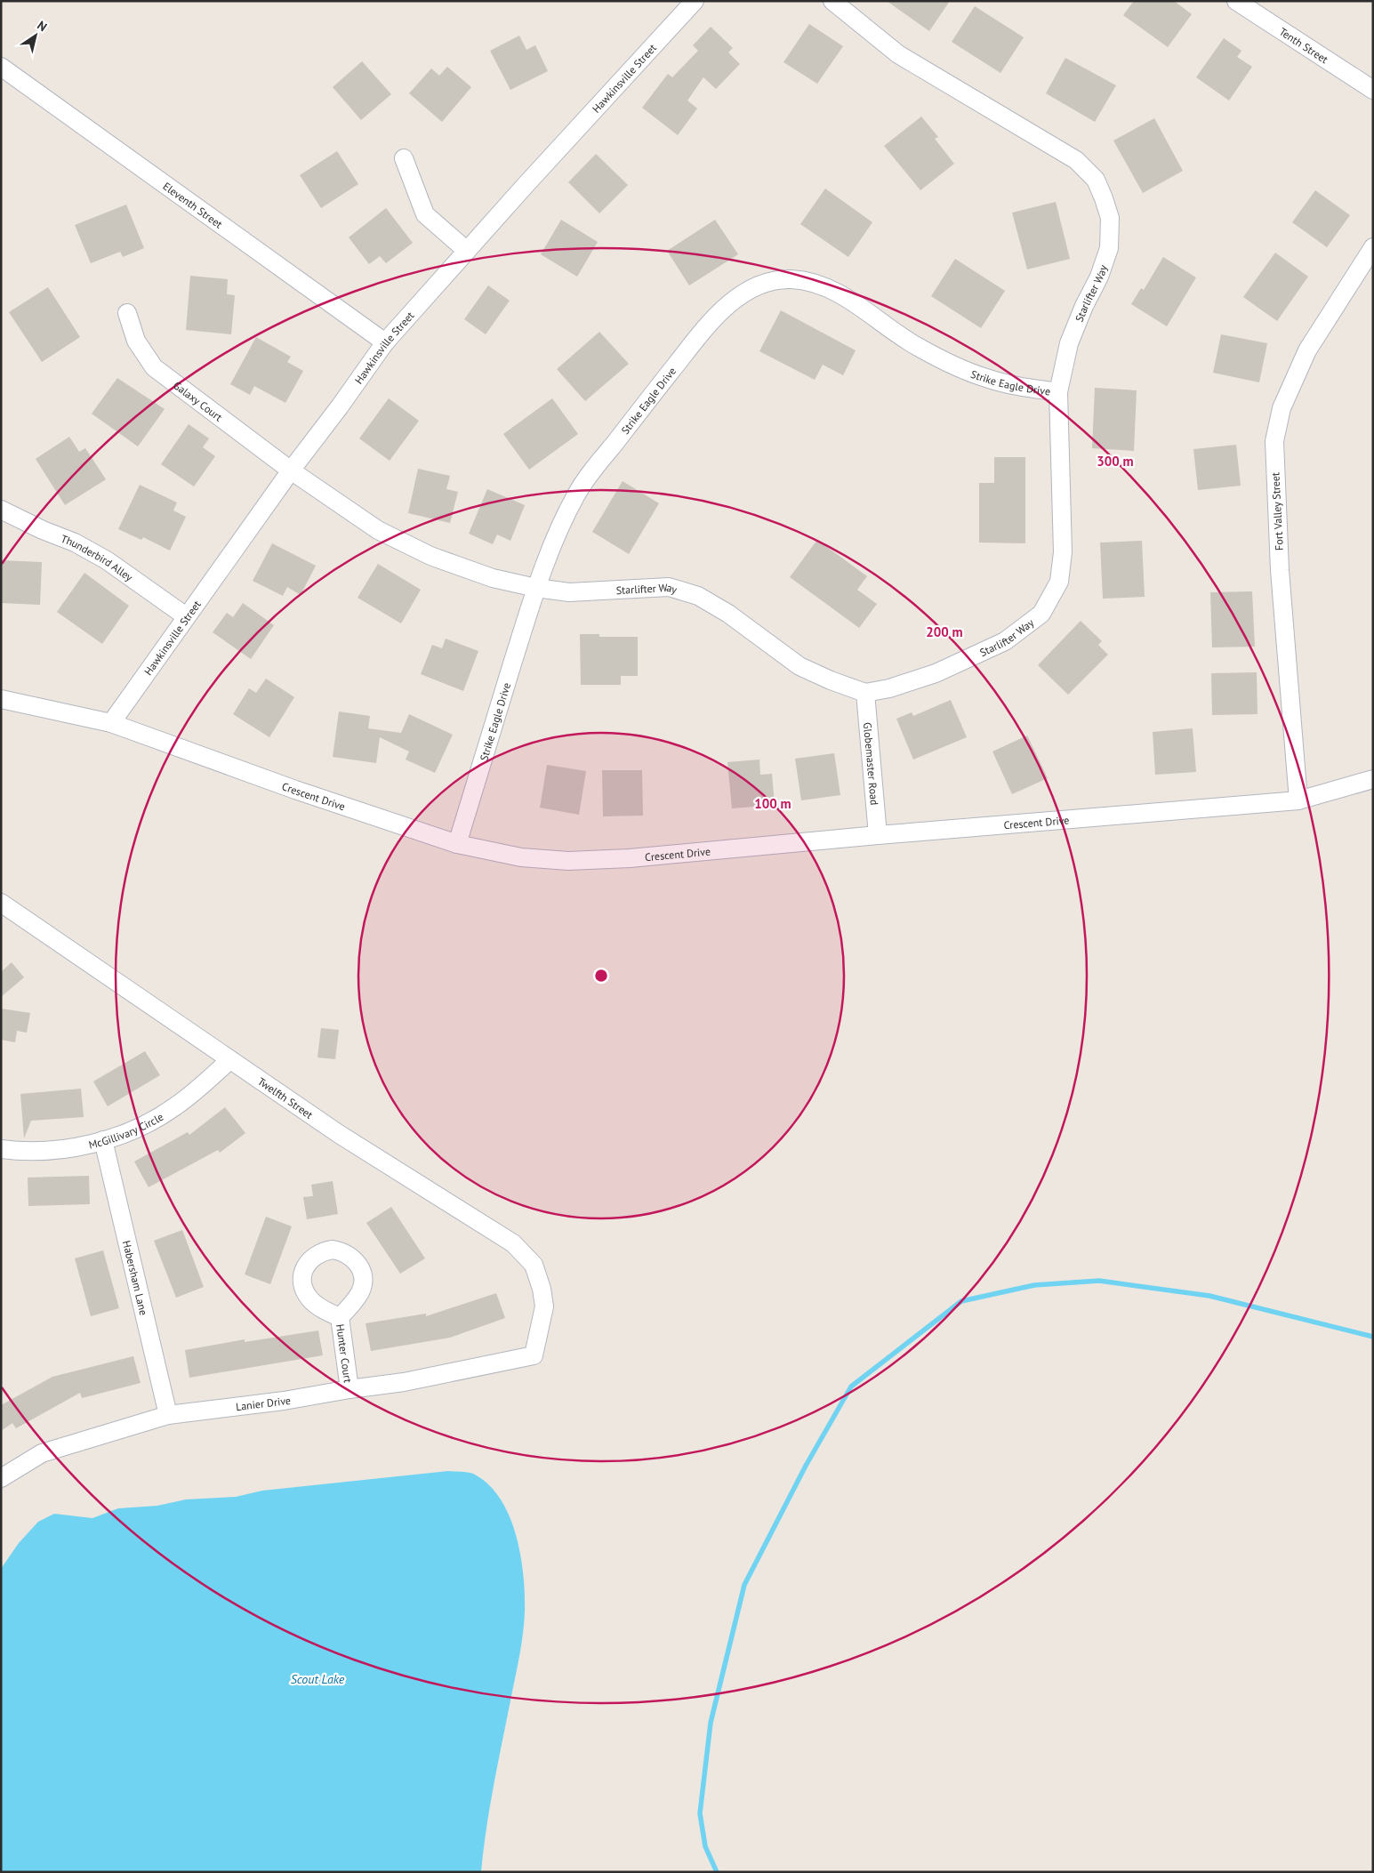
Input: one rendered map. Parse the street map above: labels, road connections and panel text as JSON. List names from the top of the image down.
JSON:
{
  "streets": {
    "street": [
      "Tenth Street",
      "Hawkinsville Street",
      "Eleventh Street",
      "Starlifter Way",
      "Strike Eagle Drive",
      "Galaxy Court",
      "Fort Valley Street",
      "Thunderbird Alley",
      "Globemaster Road",
      "Crescent Drive",
      "Twelfth Street",
      "McGillivary Circle",
      "Habersham Lane",
      "Hunter Court",
      "Lanier Drive"
    ]
  },
  "crossings": [
    ["Hawkinsville Street", "Eleventh Street"],
    ["Hawkinsville Street", "Starlifter Way"],
    ["Hawkinsville Street", "Galaxy Court"],
    ["Hawkinsville Street", "Thunderbird Alley"],
    ["Hawkinsville Street", "Crescent Drive"],
    ["Starlifter Way", "Strike Eagle Drive"],
    ["Starlifter Way", "Galaxy Court"],
    ["Starlifter Way", "Globemaster Road"],
    ["Strike Eagle Drive", "Crescent Drive"],
    ["Fort Valley Street", "Crescent Drive"],
    ["Globemaster Road", "Crescent Drive"],
    ["Twelfth Street", "McGillivary Circle"],
    ["Twelfth Street", "Lanier Drive"],
    ["McGillivary Circle", "Habersham Lane"],
    ["Habersham Lane", "Lanier Drive"],
    ["Hunter Court", "Lanier Drive"]
  ],
  "water": ["Scout Lake"],
  "north": "top right",
  "rings": ["300 m", "200 m", "100 m"]
}
